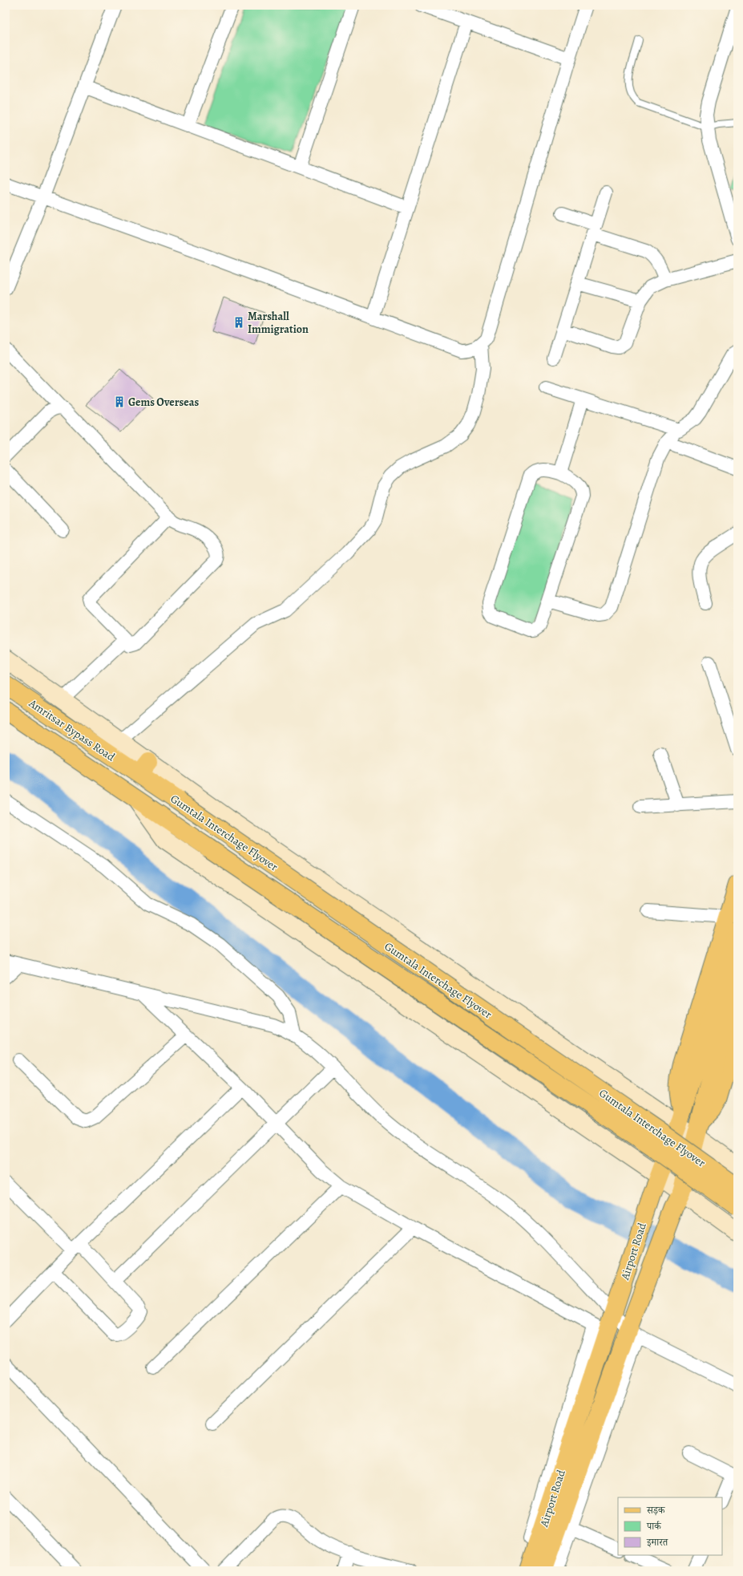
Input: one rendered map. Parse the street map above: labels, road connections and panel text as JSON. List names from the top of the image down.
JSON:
{
  "streets": {
    "main road": ["Amritsar Bypass Road", "Gumtala Interchage Flyover", "Airport Road"]
  },
  "crossings": [
    ["Amritsar Bypass Road", "Gumtala Interchage Flyover"]
  ],
  "places": {
    "building": ["Marshall Immigration", "Gems Overseas"]
  },
  "legend": ["सड़क", "पार्क", "इमारत"]
}
